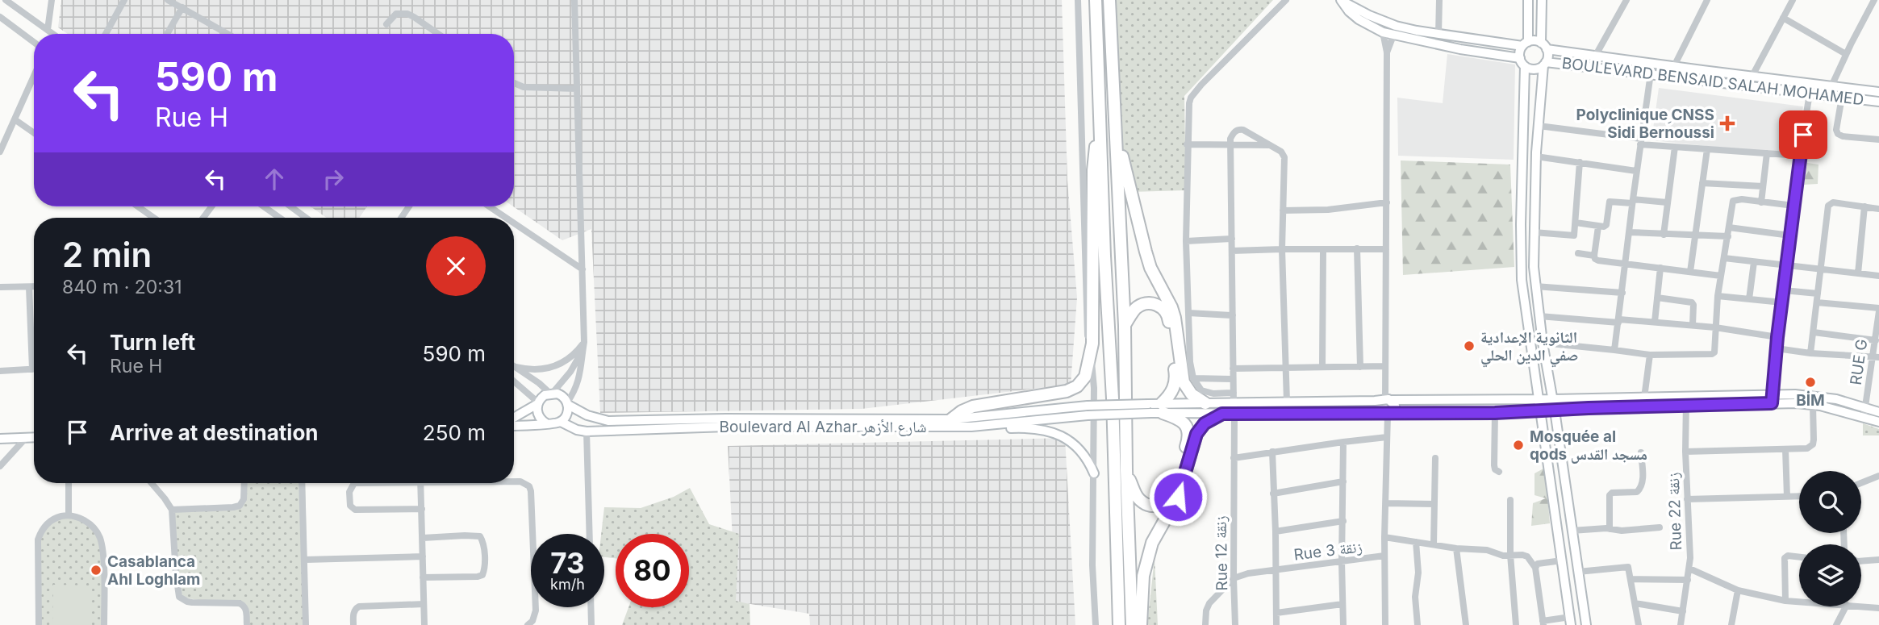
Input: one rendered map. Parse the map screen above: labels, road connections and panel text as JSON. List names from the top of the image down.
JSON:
{
  "streets": {
    "main road": ["BOULEVARD BENSAID SALAH MOHAMED", "Boulevard Al Azhar شارع الأزهر"],
    "street": [
      "RUE G",
      "Rue 22 زنقة",
      "Rue 3 زنقة",
      "Rue 12 زنقة"
    ]
  },
  "crossings": [
    ["Rue 3 زنقة", "Rue 12 زنقة"]
  ],
  "places": {
    "health": ["Polyclinique ِCNSS Sidi Bernoussi"],
    "other": [
      "الثانوية الإعدادية صفي الدين الحلي",
      "BİM",
      "Mosquée al qods مسجد القدس",
      "Casablanca Ahl Loghlam"
    ]
  },
  "page": {
    "turn": ["590 m", "Rue H"],
    "heading": ["2 min", "840 m · 20:31"],
    "list": [
      {
        "name": "Turn left",
        "note": "Rue H",
        "value": "590 m"
      },
      {
        "name": "Arrive at destination",
        "value": "250 m"
      }
    ],
    "speed": "73 km/h",
    "limit": "80"
  }
}
